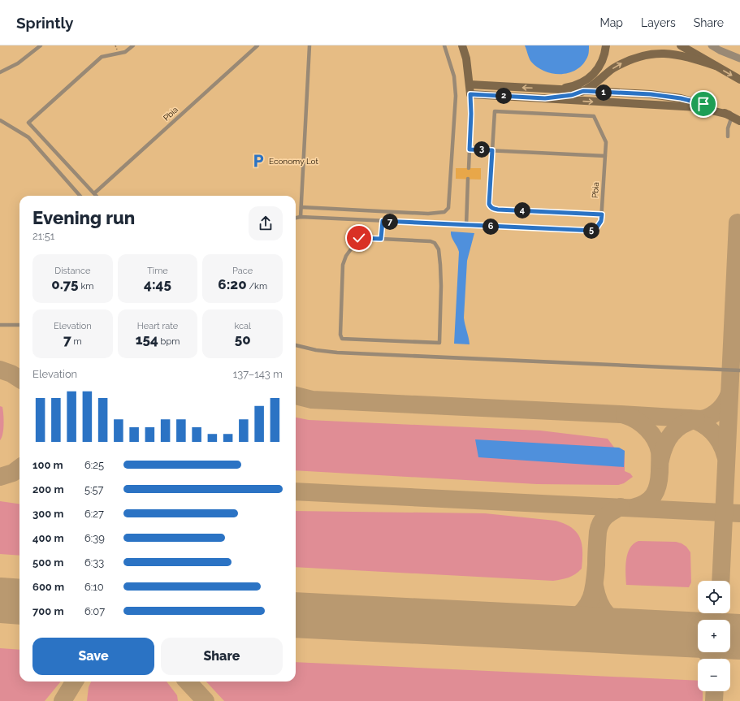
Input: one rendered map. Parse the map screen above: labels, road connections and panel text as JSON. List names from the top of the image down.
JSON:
{
  "streets": {
    "lane": ["Pbia"]
  },
  "places": {
    "parking": ["Economy Lot"]
  },
  "page": {
    "header": "Sprintly",
    "nav": ["Map", "Layers", "Share"],
    "pins": [
      "1",
      "2",
      "3",
      "4",
      "7",
      "6",
      "5"
    ],
    "heading": ["Evening run", "21:51"],
    "stats": [
      ["Distance", "0.75 km"],
      ["Time", "4:45"],
      ["Pace", "6:20 /km"],
      ["Elevation", "7 m"],
      ["Heart rate", "154 bpm"],
      ["kcal", "50"]
    ],
    "chart": ["Elevation", "137–143 m"],
    "list": [
      {
        "name": "100 m",
        "note": "6:25"
      },
      {
        "name": "200 m",
        "note": "5:57"
      },
      {
        "name": "300 m",
        "note": "6:27"
      },
      {
        "name": "400 m",
        "note": "6:39"
      },
      {
        "name": "500 m",
        "note": "6:33"
      },
      {
        "name": "600 m",
        "note": "6:10"
      },
      {
        "name": "700 m",
        "note": "6:07"
      }
    ],
    "map_buttons": ["+", "−"],
    "buttons": ["Save", "Share"]
  }
}
